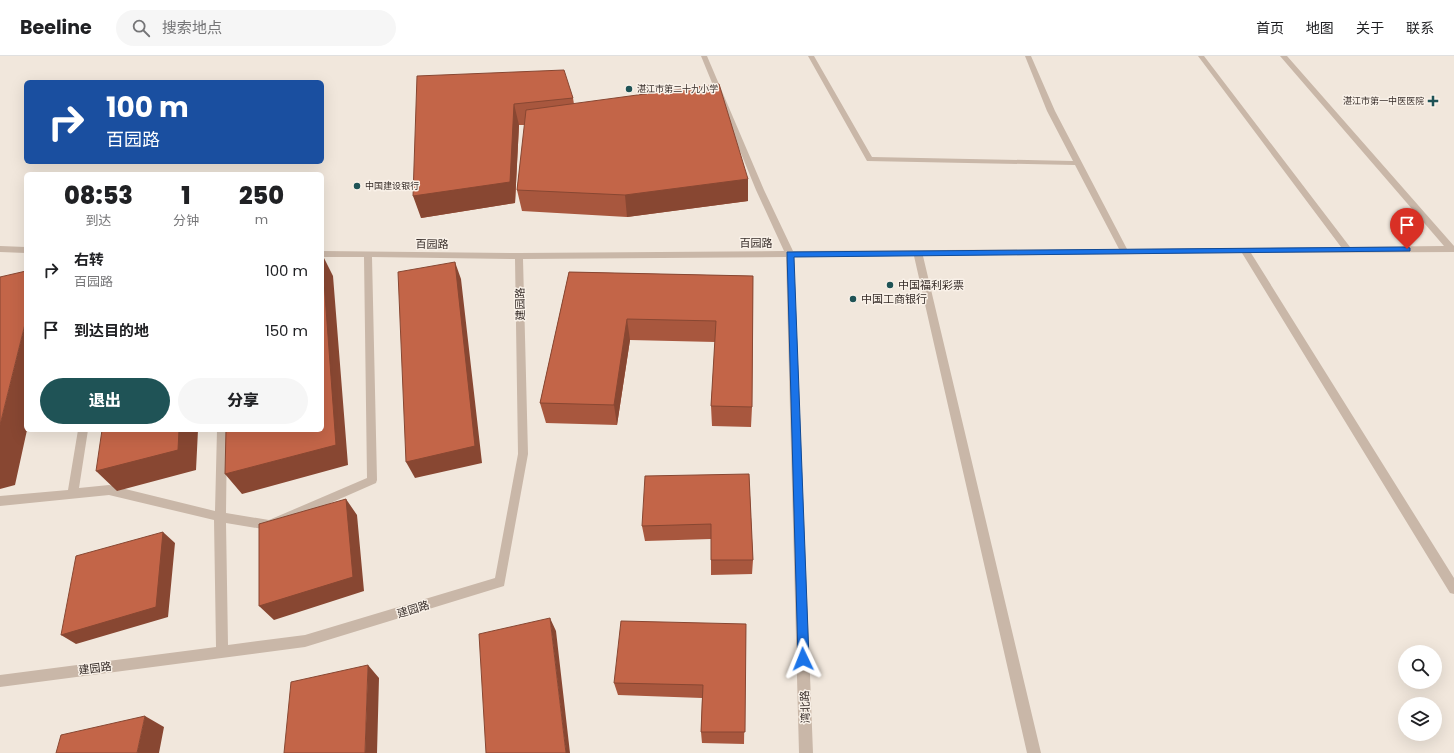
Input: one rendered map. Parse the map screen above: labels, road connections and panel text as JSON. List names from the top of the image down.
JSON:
{
  "streets": {
    "street": ["百园路", "建园路", "湾北路"]
  },
  "crossings": [
    ["百园路", "建园路"],
    ["百园路", "湾北路"]
  ],
  "places": {
    "other": [
      "湛江市第二十九小学",
      "中国建设银行",
      "中国福利彩票",
      "中国工商银行"
    ],
    "health": ["湛江市第一中医医院"]
  },
  "page": {
    "header": "Beeline",
    "search": "搜索地点",
    "nav": [
      "首页",
      "地图",
      "关于",
      "联系"
    ],
    "turn": ["100 m", "百园路"],
    "eta": [
      "08:53",
      "到达",
      "1",
      "分钟",
      "250",
      "m"
    ],
    "list": [
      {
        "name": "右转",
        "note": "百园路",
        "value": "100 m"
      },
      {
        "name": "到达目的地",
        "value": "150 m"
      }
    ],
    "buttons": ["退出", "分享"]
  }
}
